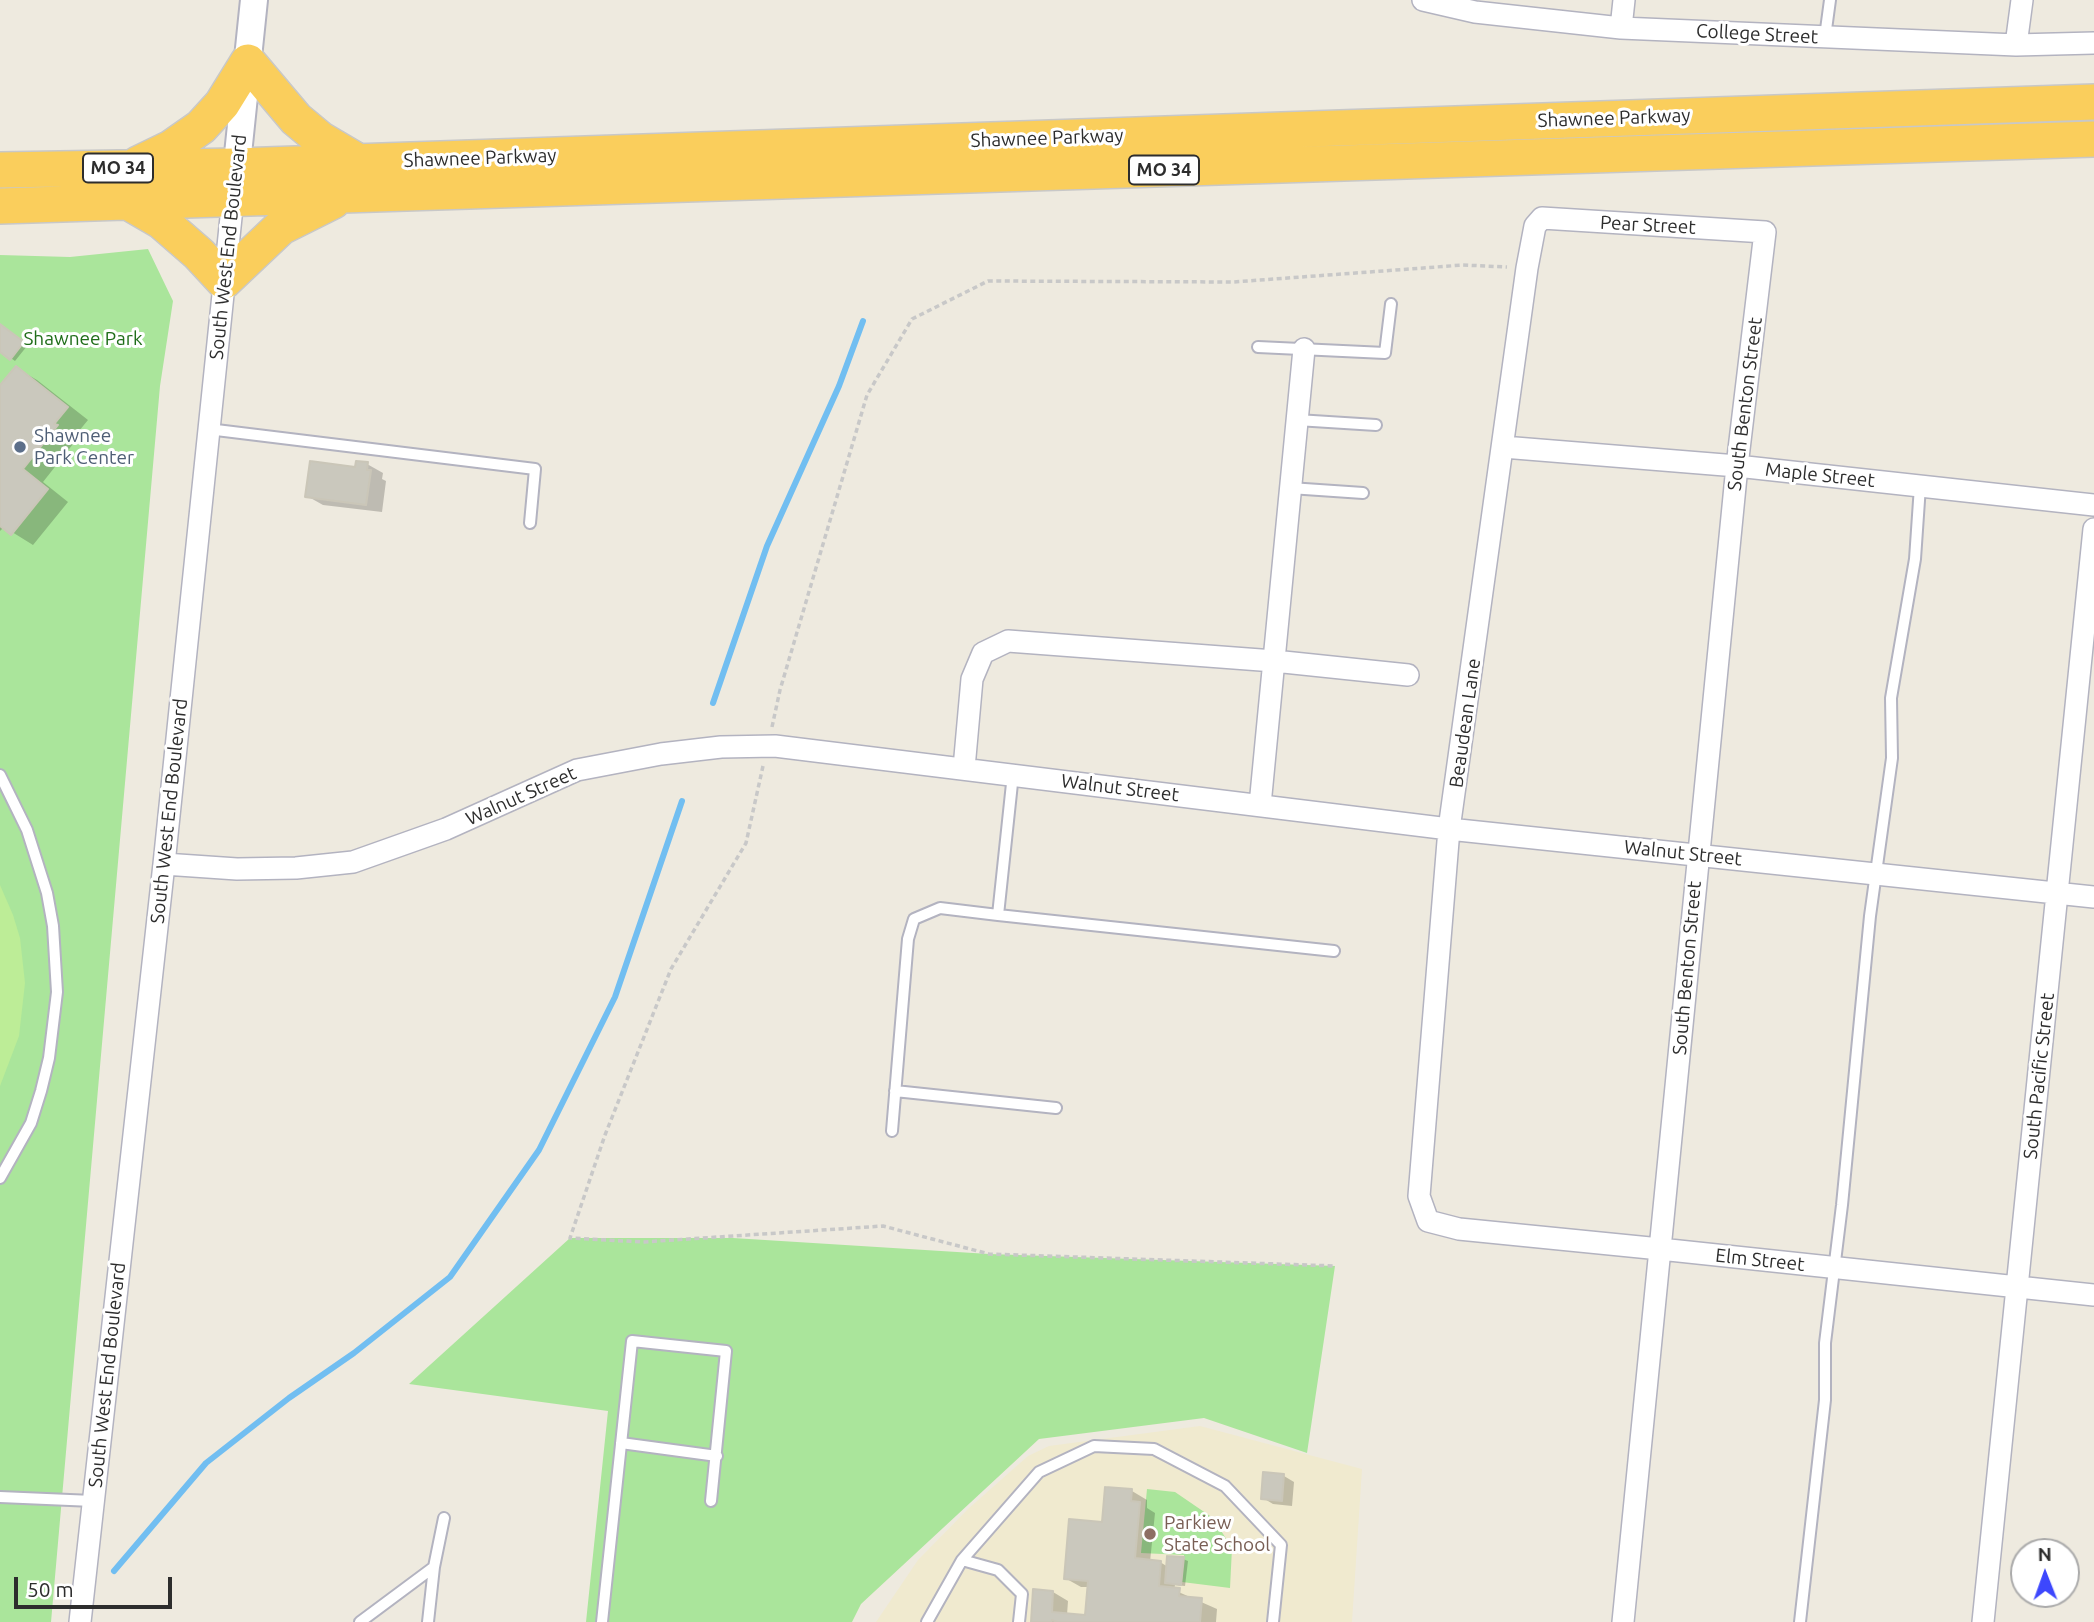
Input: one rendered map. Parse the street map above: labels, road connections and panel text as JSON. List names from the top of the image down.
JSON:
{
  "streets": {
    "highway": ["Shawnee Parkway", "MO 34"],
    "street": [
      "College Street",
      "Pear Street",
      "South West End Boulevard",
      "South Benton Street",
      "Maple Street",
      "Beaudean Lane",
      "Walnut Street",
      "South Pacific Street",
      "Elm Street"
    ]
  },
  "crossings": [
    ["Shawnee Parkway", "South West End Boulevard"],
    ["Pear Street", "South Benton Street"],
    ["Pear Street", "Beaudean Lane"],
    ["South West End Boulevard", "Walnut Street"],
    ["South Benton Street", "Maple Street"],
    ["South Benton Street", "Walnut Street"],
    ["South Benton Street", "Elm Street"],
    ["Maple Street", "Beaudean Lane"],
    ["Beaudean Lane", "Walnut Street"],
    ["Beaudean Lane", "Elm Street"],
    ["Walnut Street", "South Pacific Street"],
    ["South Pacific Street", "Elm Street"]
  ],
  "parks": ["Shawnee Park"],
  "places": ["Shawnee Park Center", "Parkiew State School"],
  "scale_bar": "50 m",
  "north": "top"
}
